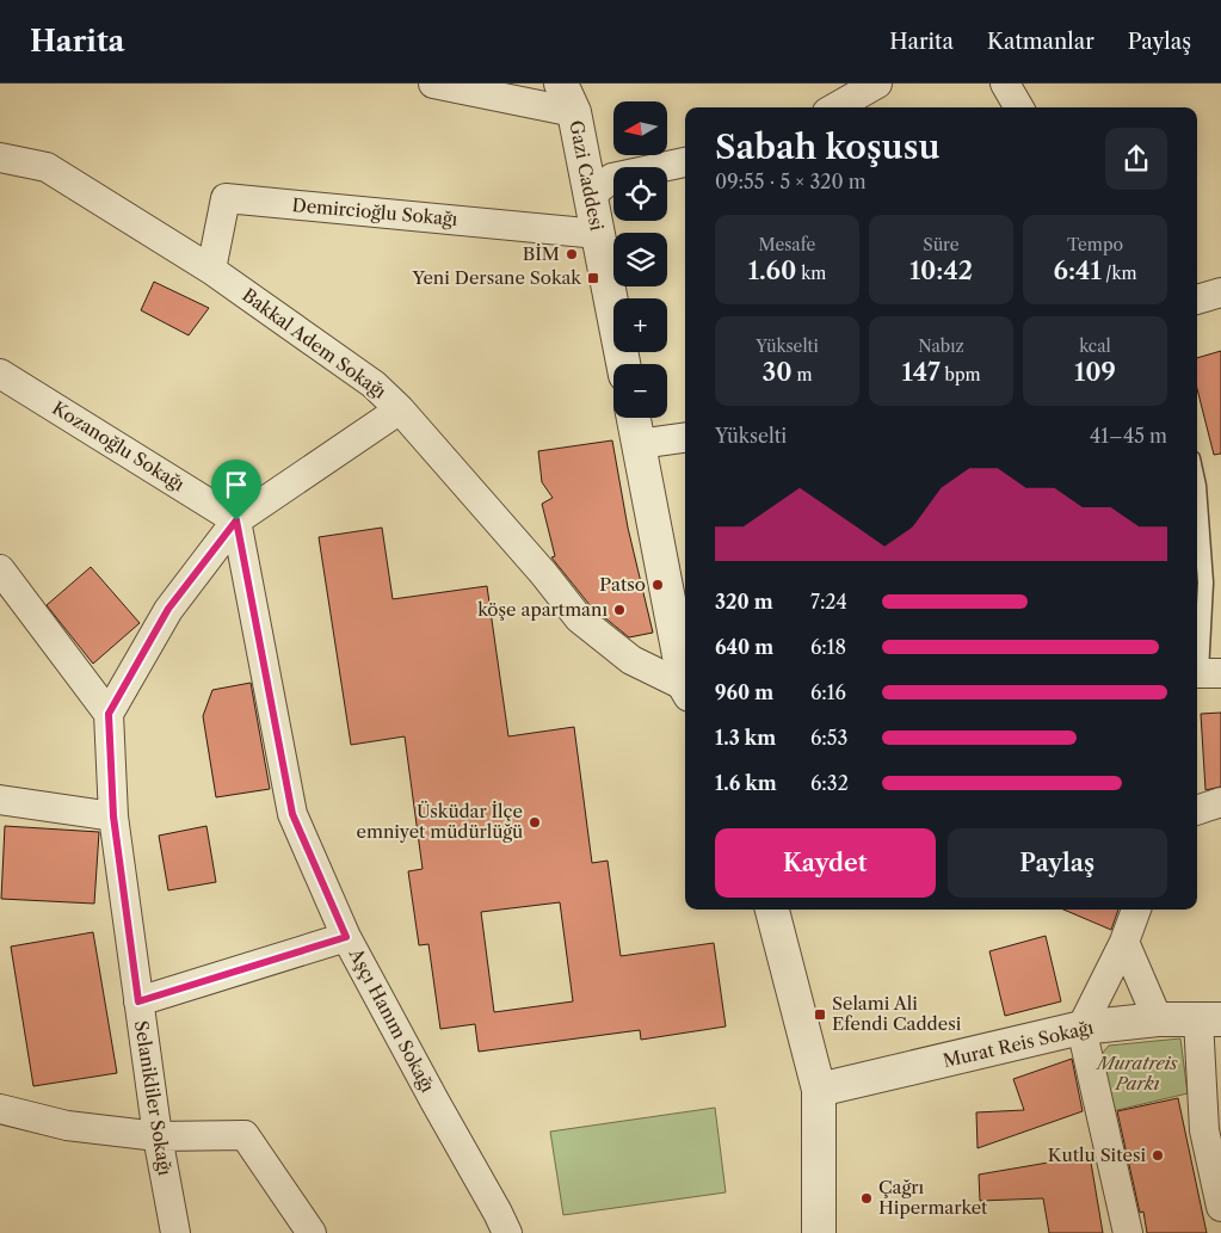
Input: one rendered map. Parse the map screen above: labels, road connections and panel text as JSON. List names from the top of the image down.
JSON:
{
  "streets": {
    "street": [
      "Gazi Caddesi",
      "Demircioğlu Sokağı",
      "Bakkal Adem Sokağı",
      "Kozanoğlu Sokağı",
      "Aşçı Hanım Sokağı",
      "Murat Reis Sokağı",
      "Selanikliler Sokağı"
    ]
  },
  "crossings": [
    ["Gazi Caddesi", "Demircioğlu Sokağı"],
    ["Demircioğlu Sokağı", "Bakkal Adem Sokağı"],
    ["Kozanoğlu Sokağı", "Aşçı Hanım Sokağı"]
  ],
  "parks": ["Muratreis Parkı"],
  "places": {
    "other": [
      "BİM",
      "Patso",
      "köşe apartmanı",
      "Üsküdar İlçe emniyet müdürlüğü",
      "Kutlu Sitesi",
      "Çağrı Hipermarket"
    ],
    "transit": ["Yeni Dersane Sokak", "Selami Ali Efendi Caddesi"]
  },
  "north": "left",
  "page": {
    "header": "Harita",
    "nav": ["Harita", "Katmanlar", "Paylaş"],
    "map_buttons": ["+", "−"],
    "heading": ["Sabah koşusu", "09:55 · 5 × 320 m"],
    "stats": [
      ["Mesafe", "1.60 km"],
      ["Süre", "10:42"],
      ["Tempo", "6:41 /km"],
      ["Yükselti", "30 m"],
      ["Nabız", "147 bpm"],
      ["kcal", "109"]
    ],
    "chart": ["Yükselti", "41–45 m"],
    "list": [
      {
        "name": "320 m",
        "note": "7:24"
      },
      {
        "name": "640 m",
        "note": "6:18"
      },
      {
        "name": "960 m",
        "note": "6:16"
      },
      {
        "name": "1.3 km",
        "note": "6:53"
      },
      {
        "name": "1.6 km",
        "note": "6:32"
      }
    ],
    "buttons": ["Kaydet", "Paylaş"]
  }
}
